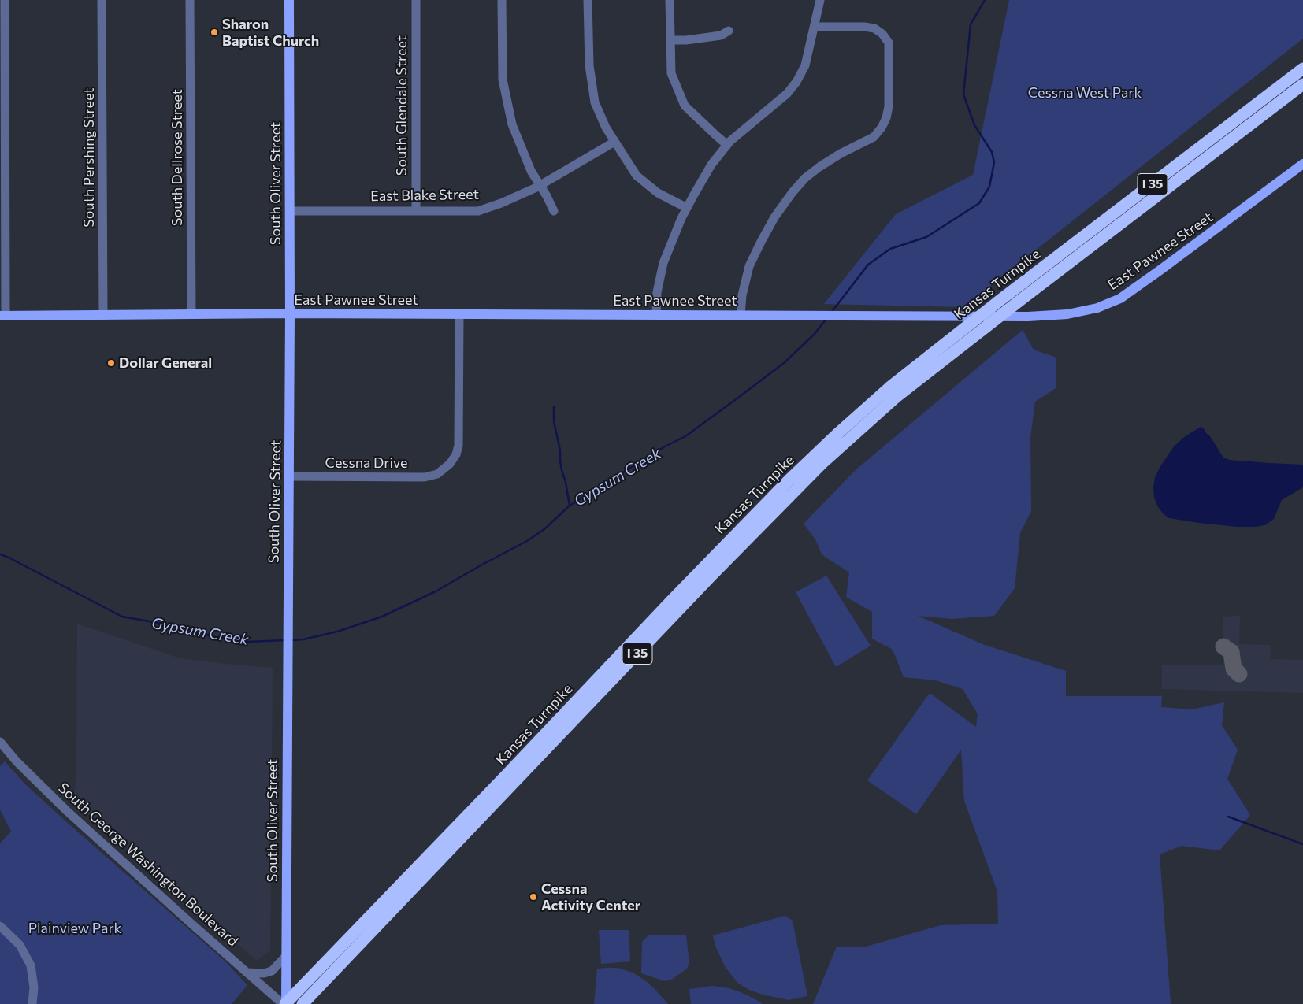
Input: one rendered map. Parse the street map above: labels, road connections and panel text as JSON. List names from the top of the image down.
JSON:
{
  "streets": {
    "highway": ["I 35", "Kansas Turnpike"],
    "main road": ["South Oliver Street", "East Pawnee Street"],
    "street": [
      "South Glendale Street",
      "South Pershing Street",
      "South Dellrose Street",
      "East Blake Street",
      "Cessna Drive",
      "South George Washington Boulevard"
    ]
  },
  "crossings": [
    ["South Glendale Street", "East Blake Street"],
    ["South Pershing Street", "East Pawnee Street"],
    ["South Dellrose Street", "East Pawnee Street"],
    ["South Oliver Street", "East Blake Street"],
    ["South Oliver Street", "East Pawnee Street"],
    ["South Oliver Street", "Kansas Turnpike"],
    ["South Oliver Street", "Cessna Drive"],
    ["South Oliver Street", "South George Washington Boulevard"],
    ["East Pawnee Street", "Cessna Drive"],
    ["Kansas Turnpike", "South George Washington Boulevard"]
  ],
  "water": ["Gypsum Creek"],
  "parks": ["Cessna West Park", "Plainview Park"],
  "places": ["Sharon Baptist Church", "Dollar General", "Cessna Activity Center"]
}
